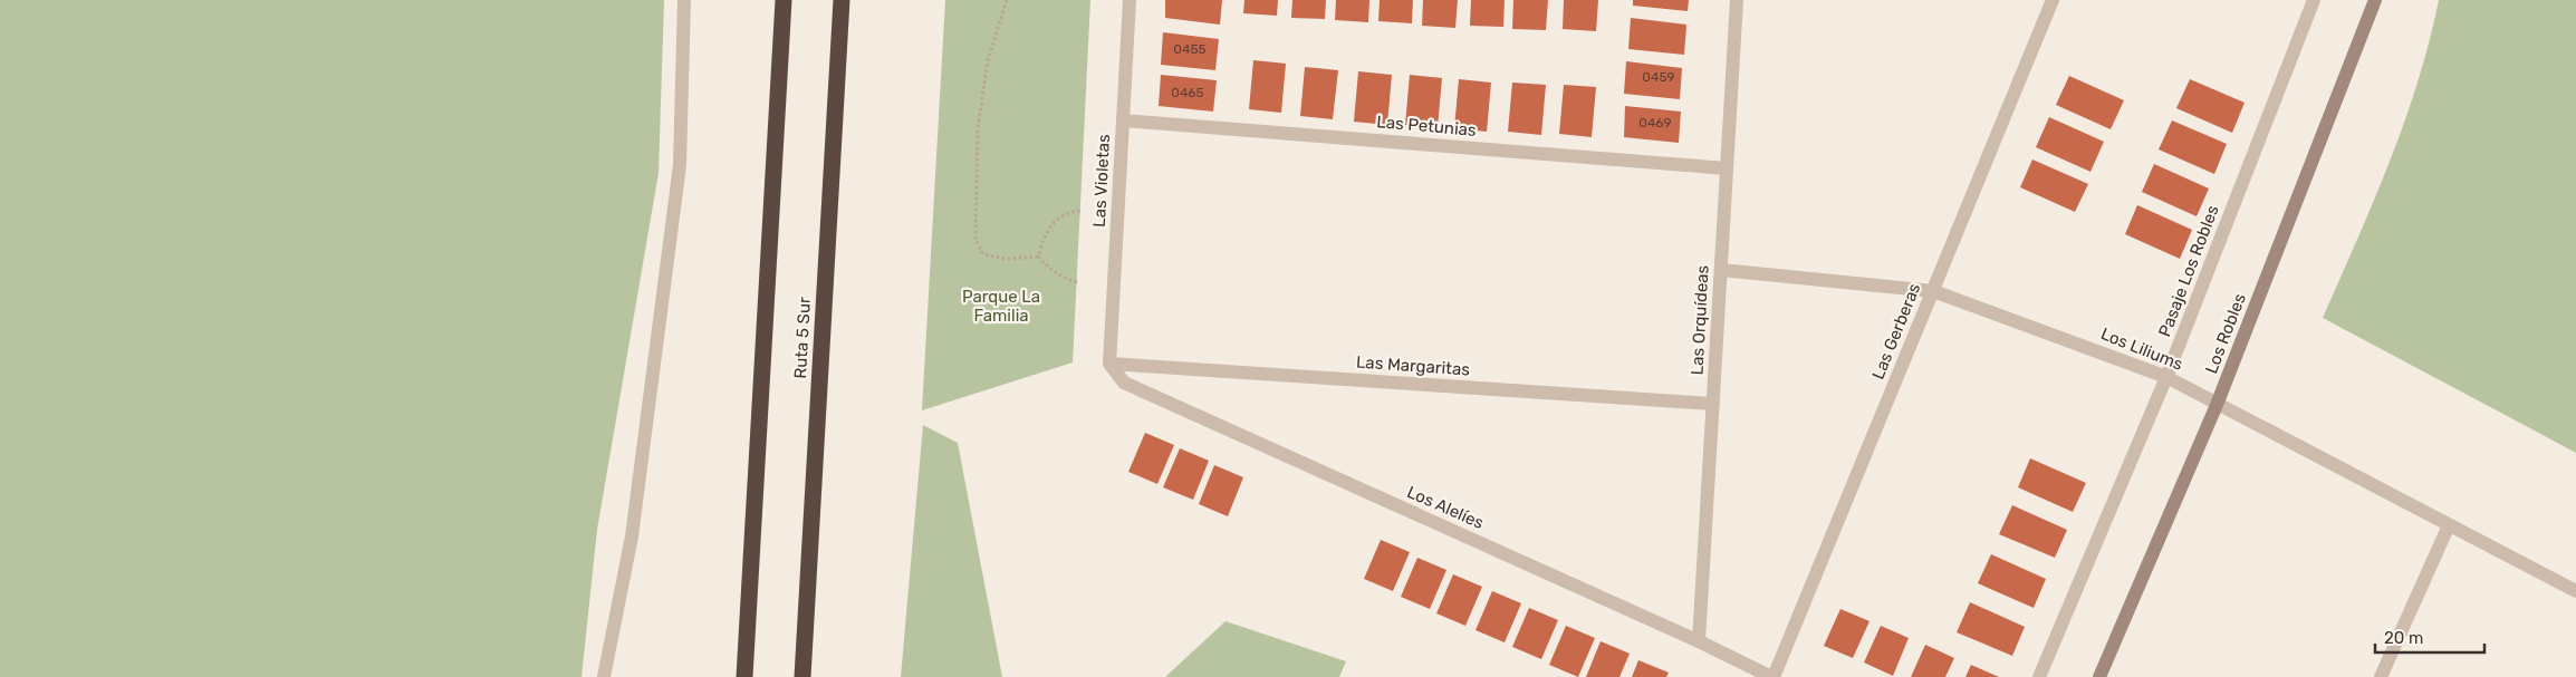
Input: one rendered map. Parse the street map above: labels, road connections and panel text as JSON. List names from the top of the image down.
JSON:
{
  "streets": {
    "highway": ["Ruta 5 Sur"],
    "street": [
      "Las Petunias",
      "Las Violetas",
      "Pasaje Los Robles",
      "Las Orquídeas",
      "Las Gerberas",
      "Los Robles",
      "Los Liliums",
      "Las Margaritas",
      "Los Alelíes"
    ]
  },
  "crossings": [
    ["Las Petunias", "Las Violetas"],
    ["Las Petunias", "Las Orquídeas"],
    ["Las Violetas", "Las Margaritas"],
    ["Las Violetas", "Los Alelíes"],
    ["Pasaje Los Robles", "Los Liliums"],
    ["Las Orquídeas", "Los Liliums"],
    ["Las Orquídeas", "Las Margaritas"],
    ["Las Orquídeas", "Los Alelíes"],
    ["Las Gerberas", "Los Liliums"],
    ["Las Gerberas", "Los Alelíes"],
    ["Los Robles", "Los Liliums"],
    ["Las Margaritas", "Los Alelíes"]
  ],
  "parks": ["Parque La Familia"],
  "house_numbers": [
    "0455",
    "0459",
    "0465",
    "0469"
  ],
  "scale_bar": "20 m"
}
